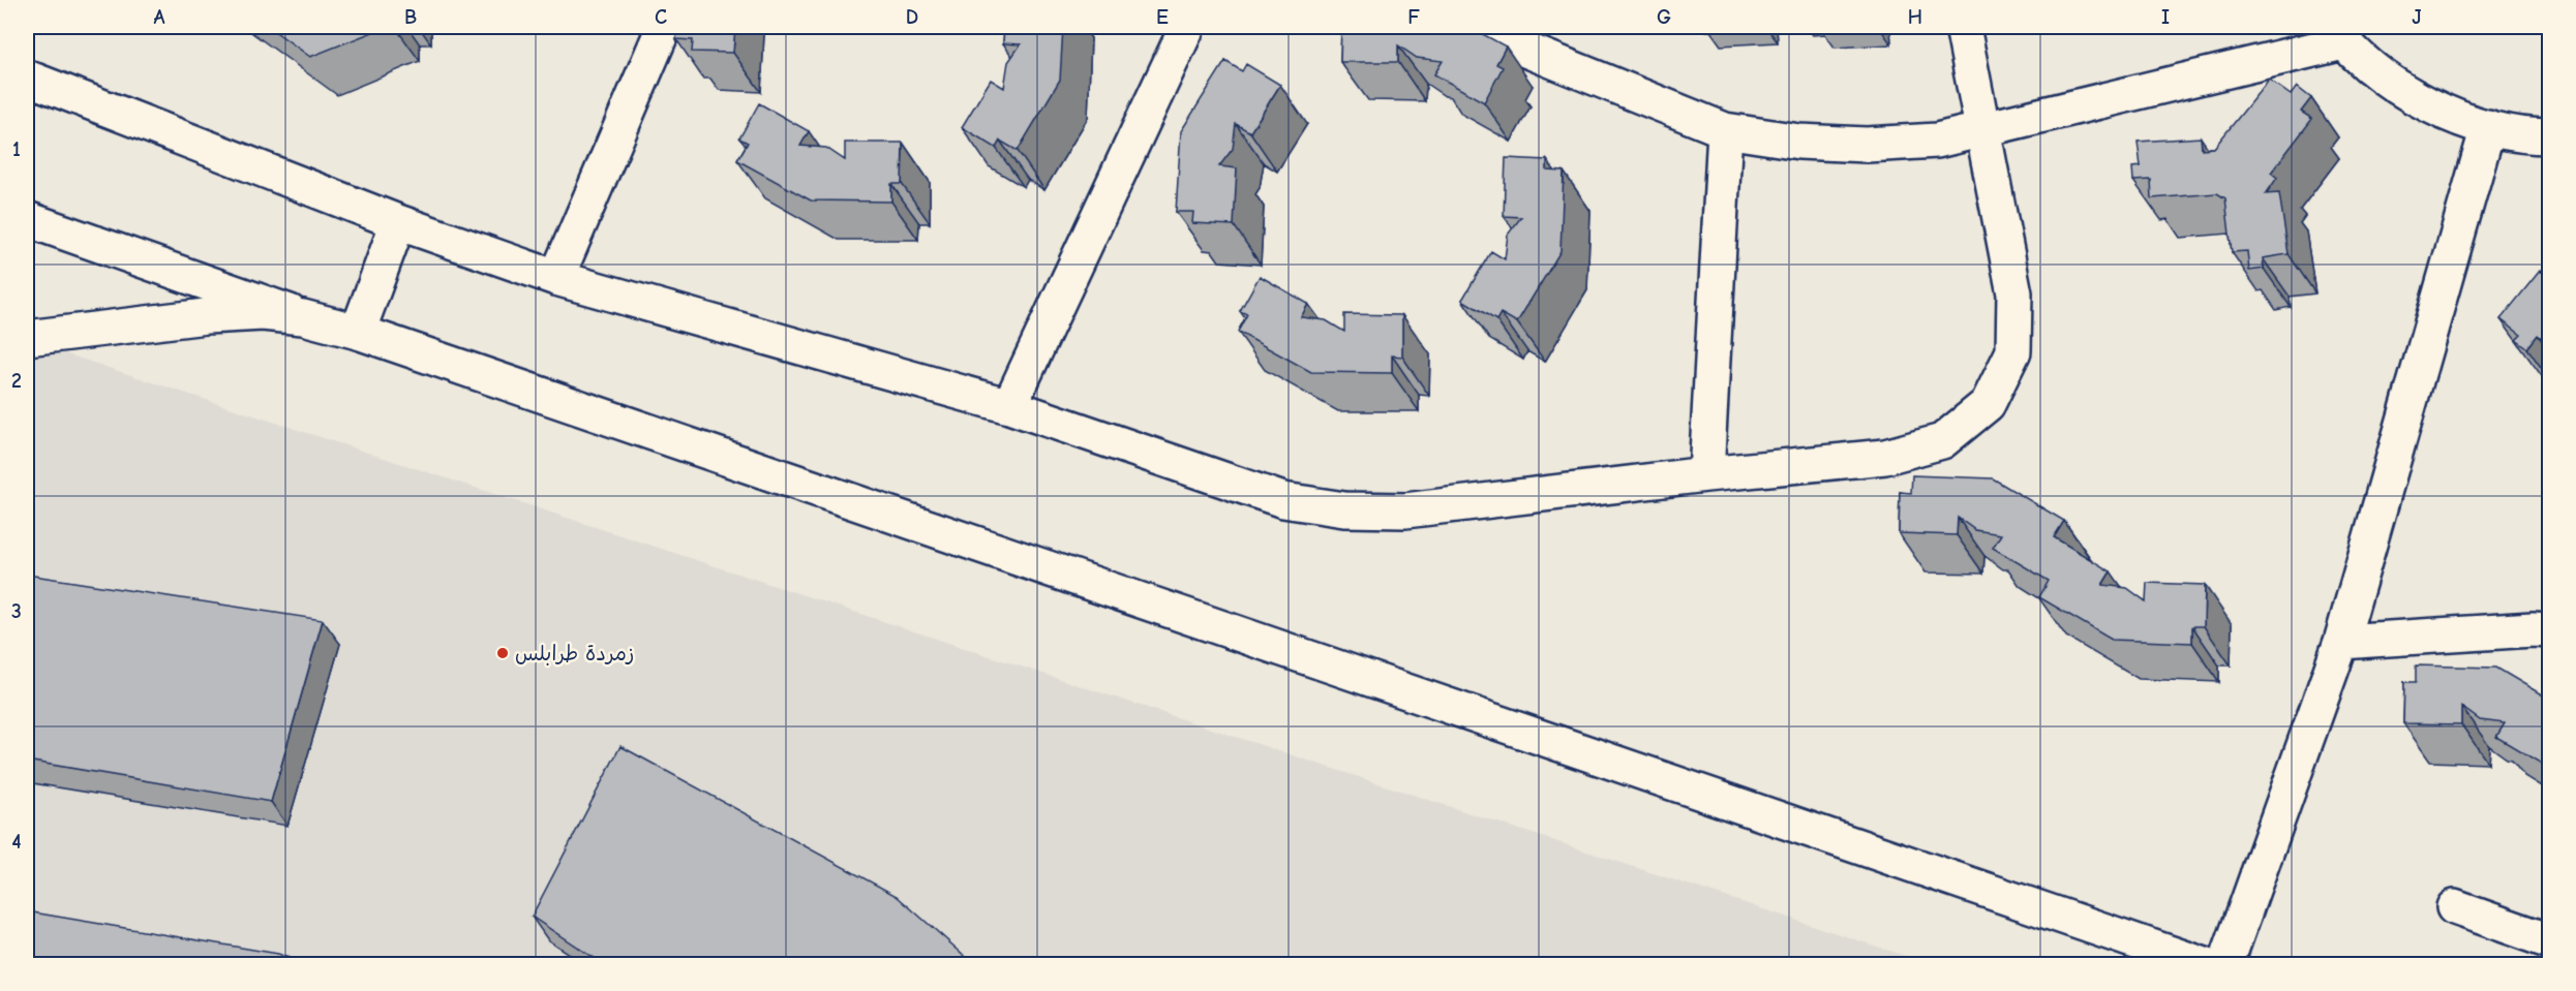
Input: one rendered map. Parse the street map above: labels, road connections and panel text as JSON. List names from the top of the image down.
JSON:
{
  "places": ["زمردة طرابلس"],
  "grid": {
    "columns": [
      "A",
      "B",
      "C",
      "D",
      "E",
      "F",
      "G",
      "H",
      "I",
      "J"
    ],
    "rows": [
      "1",
      "2",
      "3",
      "4"
    ]
  }
}
